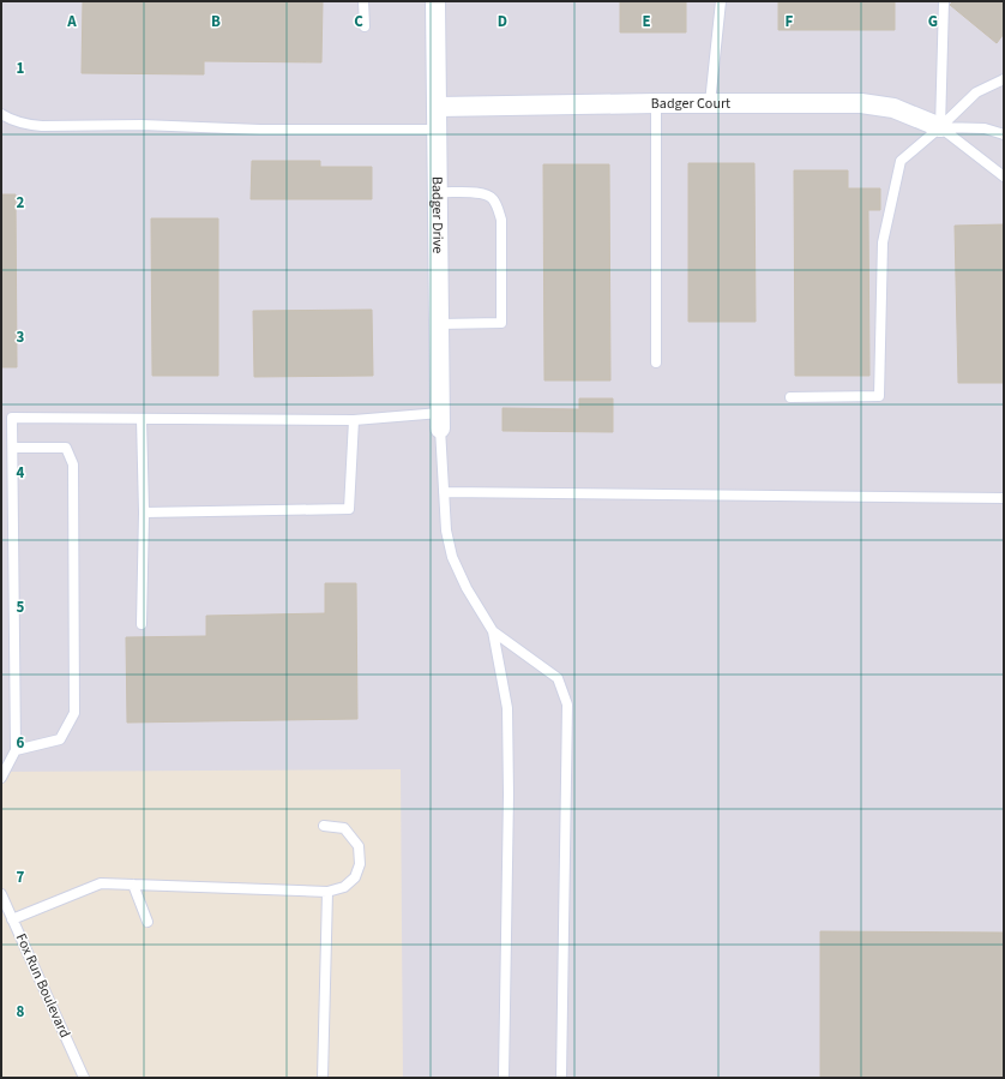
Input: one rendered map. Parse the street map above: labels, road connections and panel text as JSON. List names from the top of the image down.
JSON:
{
  "streets": {
    "street": ["Badger Court", "Badger Drive"],
    "lane": ["Fox Run Boulevard"]
  },
  "crossings": [
    ["Badger Court", "Badger Drive"]
  ],
  "grid": {
    "columns": [
      "A",
      "B",
      "C",
      "D",
      "E",
      "F",
      "G"
    ],
    "rows": [
      "1",
      "2",
      "3",
      "4",
      "5",
      "6",
      "7",
      "8"
    ]
  }
}
